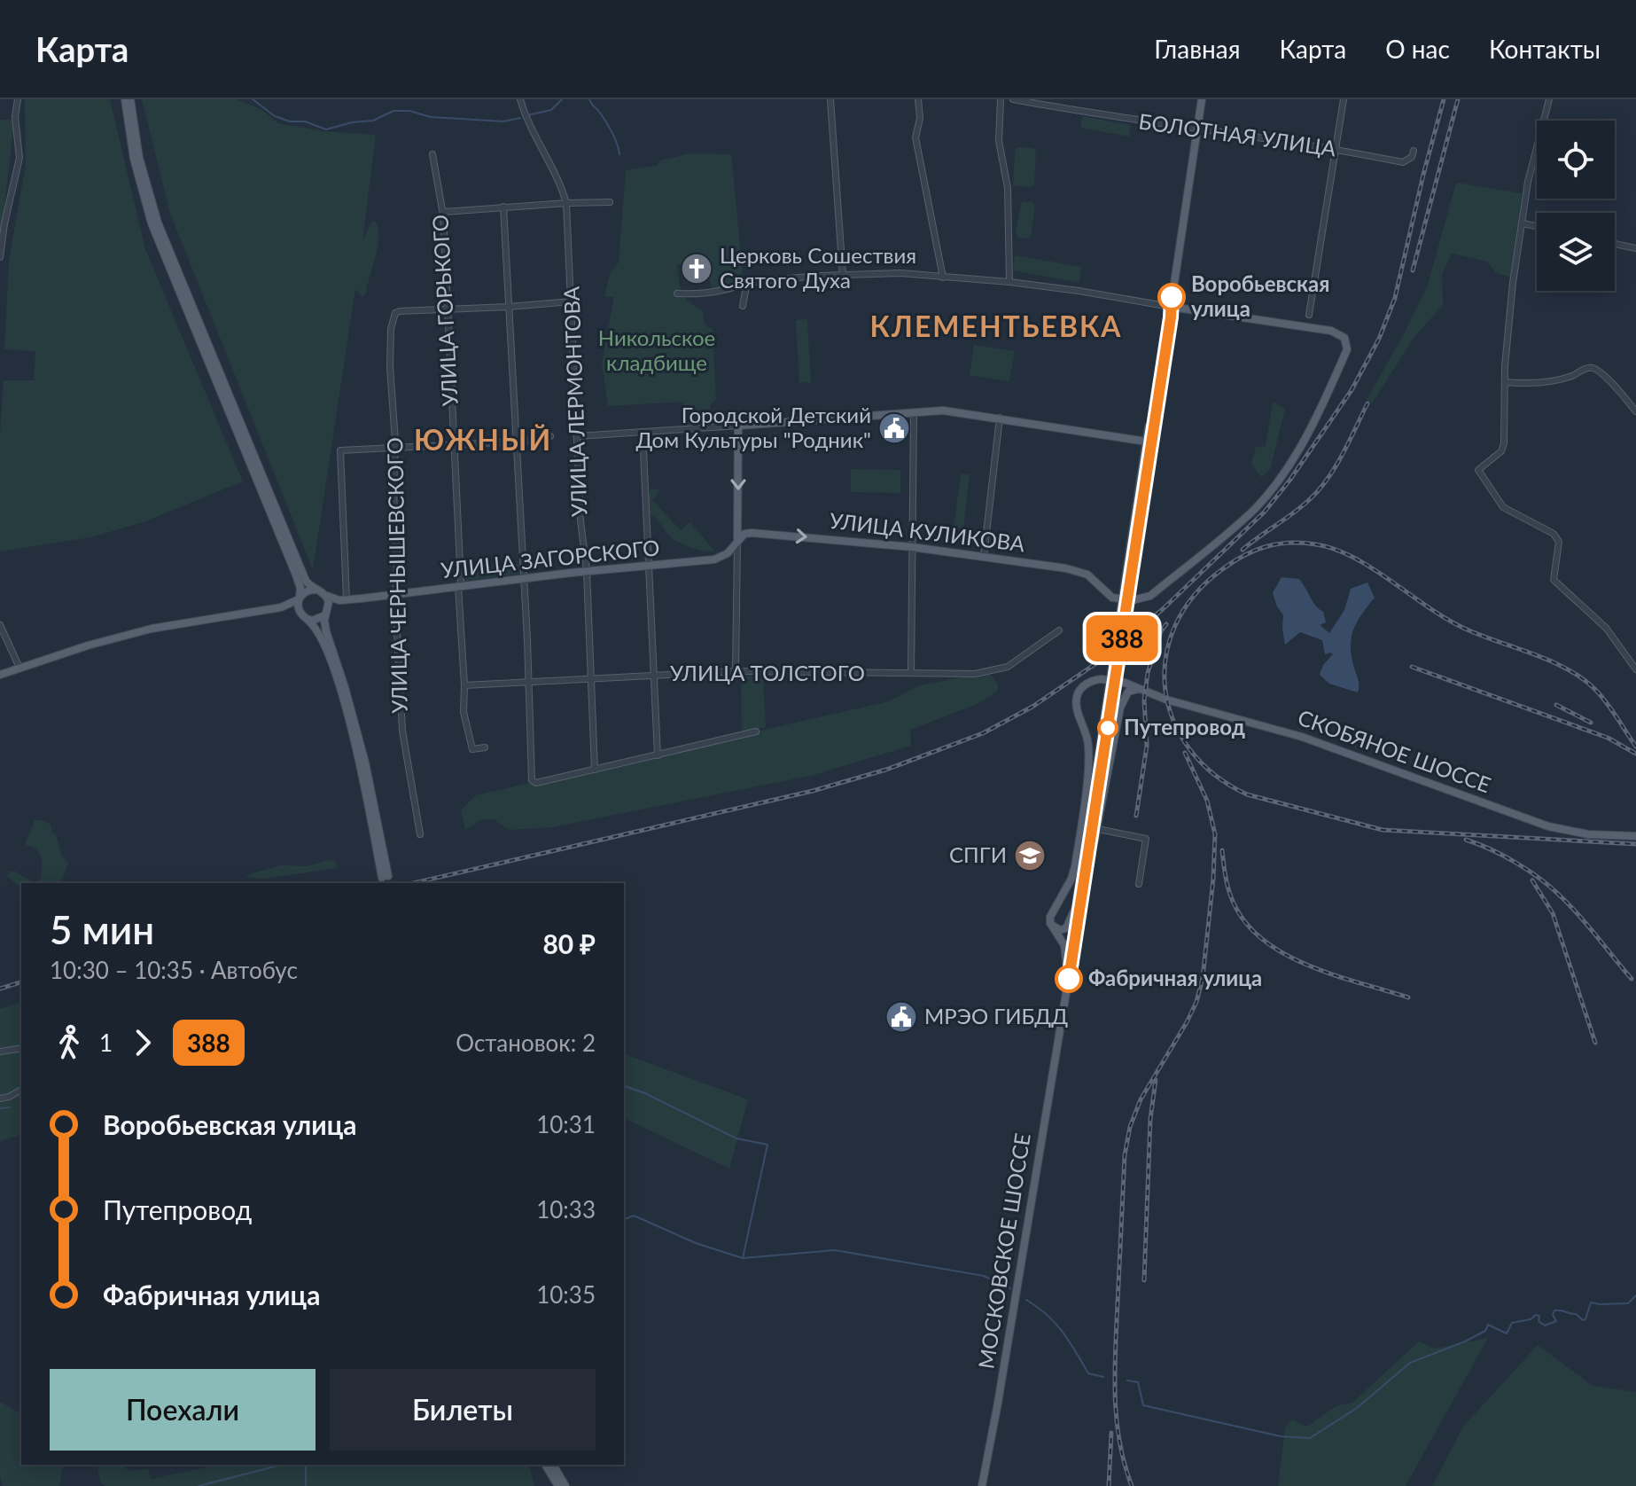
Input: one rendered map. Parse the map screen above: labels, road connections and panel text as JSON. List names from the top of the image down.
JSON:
{
  "streets": {
    "main road": [
      "УЛИЦА КУЛИКОВА",
      "УЛИЦА ЗАГОРСКОГО",
      "СКОБЯНОЕ ШОССЕ",
      "МОСКОВСКОЕ ШОССЕ"
    ],
    "street": [
      "БОЛОТНАЯ УЛИЦА",
      "УЛИЦА ГОРЬКОГО",
      "УЛИЦА ЛЕРМОНТОВА",
      "УЛИЦА ЧЕРНЫШЕВСКОГО",
      "УЛИЦА ТОЛСТОГО"
    ]
  },
  "crossings": [
    ["УЛИЦА ГОРЬКОГО", "УЛИЦА ЗАГОРСКОГО"],
    ["УЛИЦА ГОРЬКОГО", "УЛИЦА ЧЕРНЫШЕВСКОГО"],
    ["УЛИЦА ГОРЬКОГО", "УЛИЦА ТОЛСТОГО"],
    ["УЛИЦА ЛЕРМОНТОВА", "УЛИЦА ЗАГОРСКОГО"],
    ["УЛИЦА ЛЕРМОНТОВА", "УЛИЦА ТОЛСТОГО"],
    ["УЛИЦА КУЛИКОВА", "УЛИЦА ЗАГОРСКОГО"],
    ["УЛИЦА ЗАГОРСКОГО", "УЛИЦА ЧЕРНЫШЕВСКОГО"]
  ],
  "districts": ["КЛЕМЕНТЬЕВКА", "ЮЖНЫЙ"],
  "parks": ["Никольское кладбище"],
  "places": {
    "church": ["Церковь Сошествия Святого Духа"],
    "other": ["Воробьевская улица", "Путепровод", "Фабричная улица"],
    "public building": ["Городской Детский Дом Культуры \"Родник\"", "МРЭО ГИБДД"],
    "school or university": ["СПГИ"]
  },
  "lines": ["bus line 388"],
  "page": {
    "header": "Карта",
    "nav": [
      "Главная",
      "Карта",
      "О нас",
      "Контакты"
    ],
    "on_map": "388",
    "heading": ["5 мин", "10:30 – 10:35 · Автобус", "80 ₽"],
    "legs": ["1", "388", "Остановок: 2"],
    "list": [
      {
        "name": "Воробьевская улица",
        "value": "10:31"
      },
      {
        "name": "Путепровод",
        "value": "10:33"
      },
      {
        "name": "Фабричная улица",
        "value": "10:35"
      }
    ],
    "buttons": ["Поехали", "Билеты"]
  }
}
